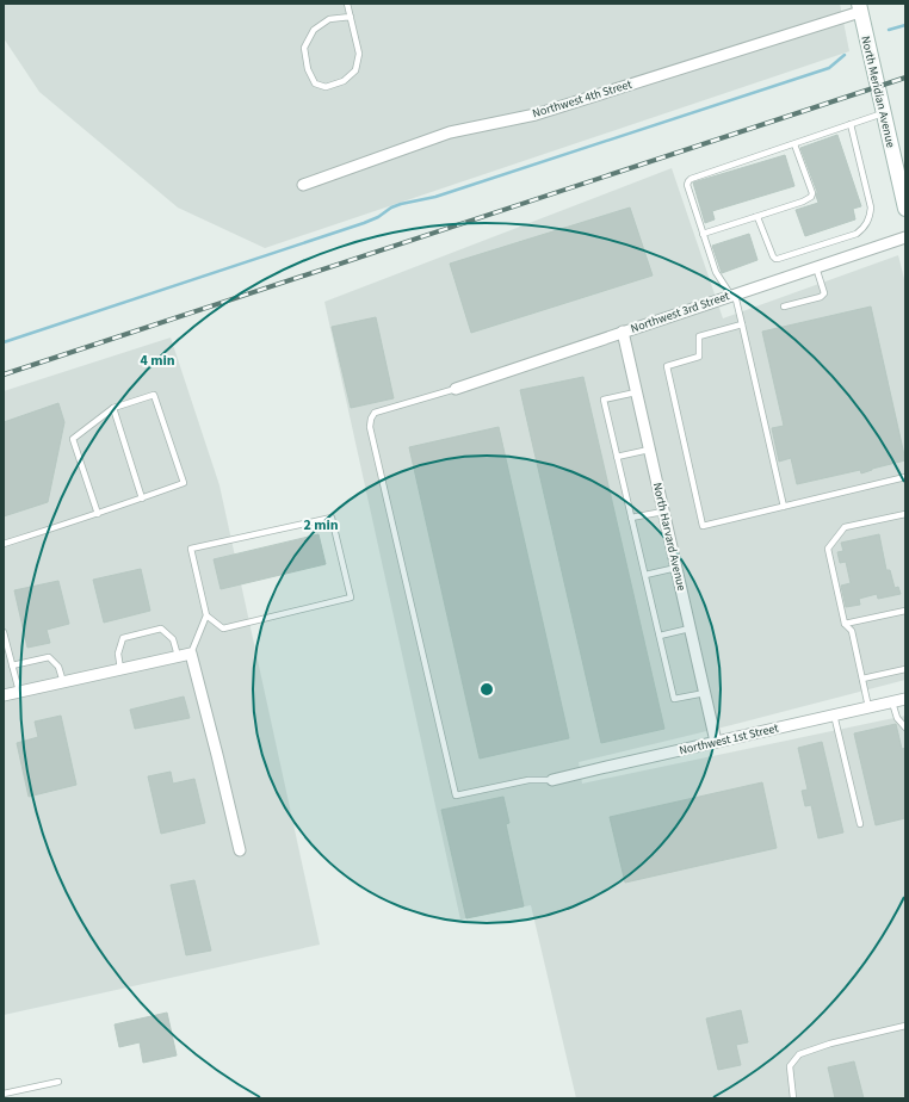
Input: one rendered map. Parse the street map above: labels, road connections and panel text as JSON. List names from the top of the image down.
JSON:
{
  "streets": {
    "main road": ["North Meridian Avenue"],
    "street": [
      "Northwest 4th Street",
      "Northwest 3rd Street",
      "North Harvard Avenue",
      "Northwest 1st Street"
    ]
  },
  "crossings": [
    ["North Meridian Avenue", "Northwest 4th Street"],
    ["Northwest 3rd Street", "North Harvard Avenue"],
    ["North Harvard Avenue", "Northwest 1st Street"]
  ],
  "rings": ["4 min", "2 min"]
}
